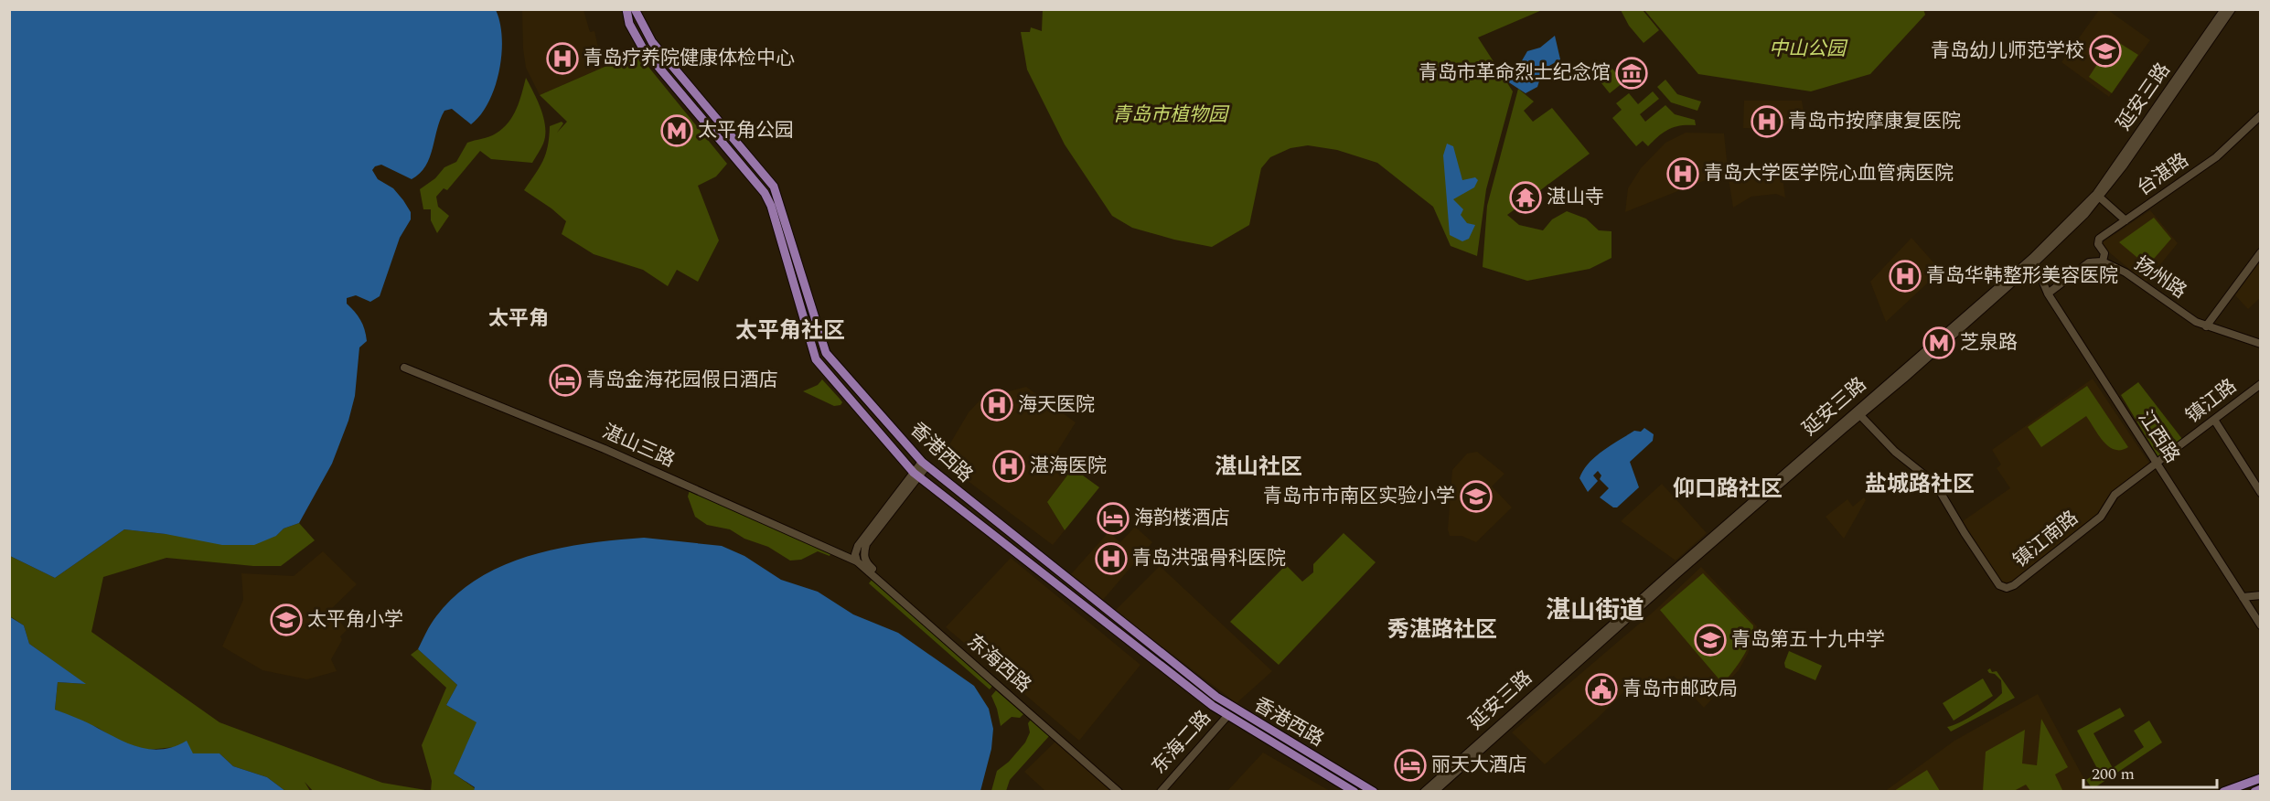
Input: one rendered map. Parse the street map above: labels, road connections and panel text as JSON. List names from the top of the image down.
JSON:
{
  "streets": {
    "main road": [
      "延安三路",
      "台湛路",
      "扬州路",
      "镇江路",
      "江西路",
      "湛山三路",
      "香港西路",
      "镇江南路",
      "东海西路",
      "东海二路"
    ]
  },
  "crossings": [
    ["延安三路", "江西路"],
    ["延安三路", "镇江南路"],
    ["台湛路", "扬州路"],
    ["镇江路", "江西路"],
    ["镇江路", "镇江南路"],
    ["江西路", "镇江南路"],
    ["湛山三路", "东海西路"],
    ["香港西路", "东海西路"],
    ["香港西路", "东海二路"]
  ],
  "districts": [
    "太平角",
    "太平角社区",
    "湛山社区",
    "盐城路社区",
    "仰口路社区",
    "湛山街道",
    "秀湛路社区"
  ],
  "parks": ["中山公园", "青岛市植物园"],
  "places": {
    "school or university": [
      "青岛幼儿师范学校",
      "青岛市市南区实验小学",
      "太平角小学",
      "青岛第五十九中学"
    ],
    "hospital": [
      "青岛疗养院健康体检中心",
      "青岛市按摩康复医院",
      "青岛大学医学院心血管病医院",
      "青岛华韩整形美容医院",
      "海天医院",
      "湛海医院",
      "青岛洪强骨科医院"
    ],
    "museum": ["青岛市革命烈士纪念馆"],
    "metro station": ["太平角公园", "芝泉路"],
    "temple": ["湛山寺"],
    "hotel": ["青岛金海花园假日酒店", "海韵楼酒店", "丽天大酒店"],
    "public building": ["青岛市邮政局"]
  },
  "scale_bar": "200 m"
}
